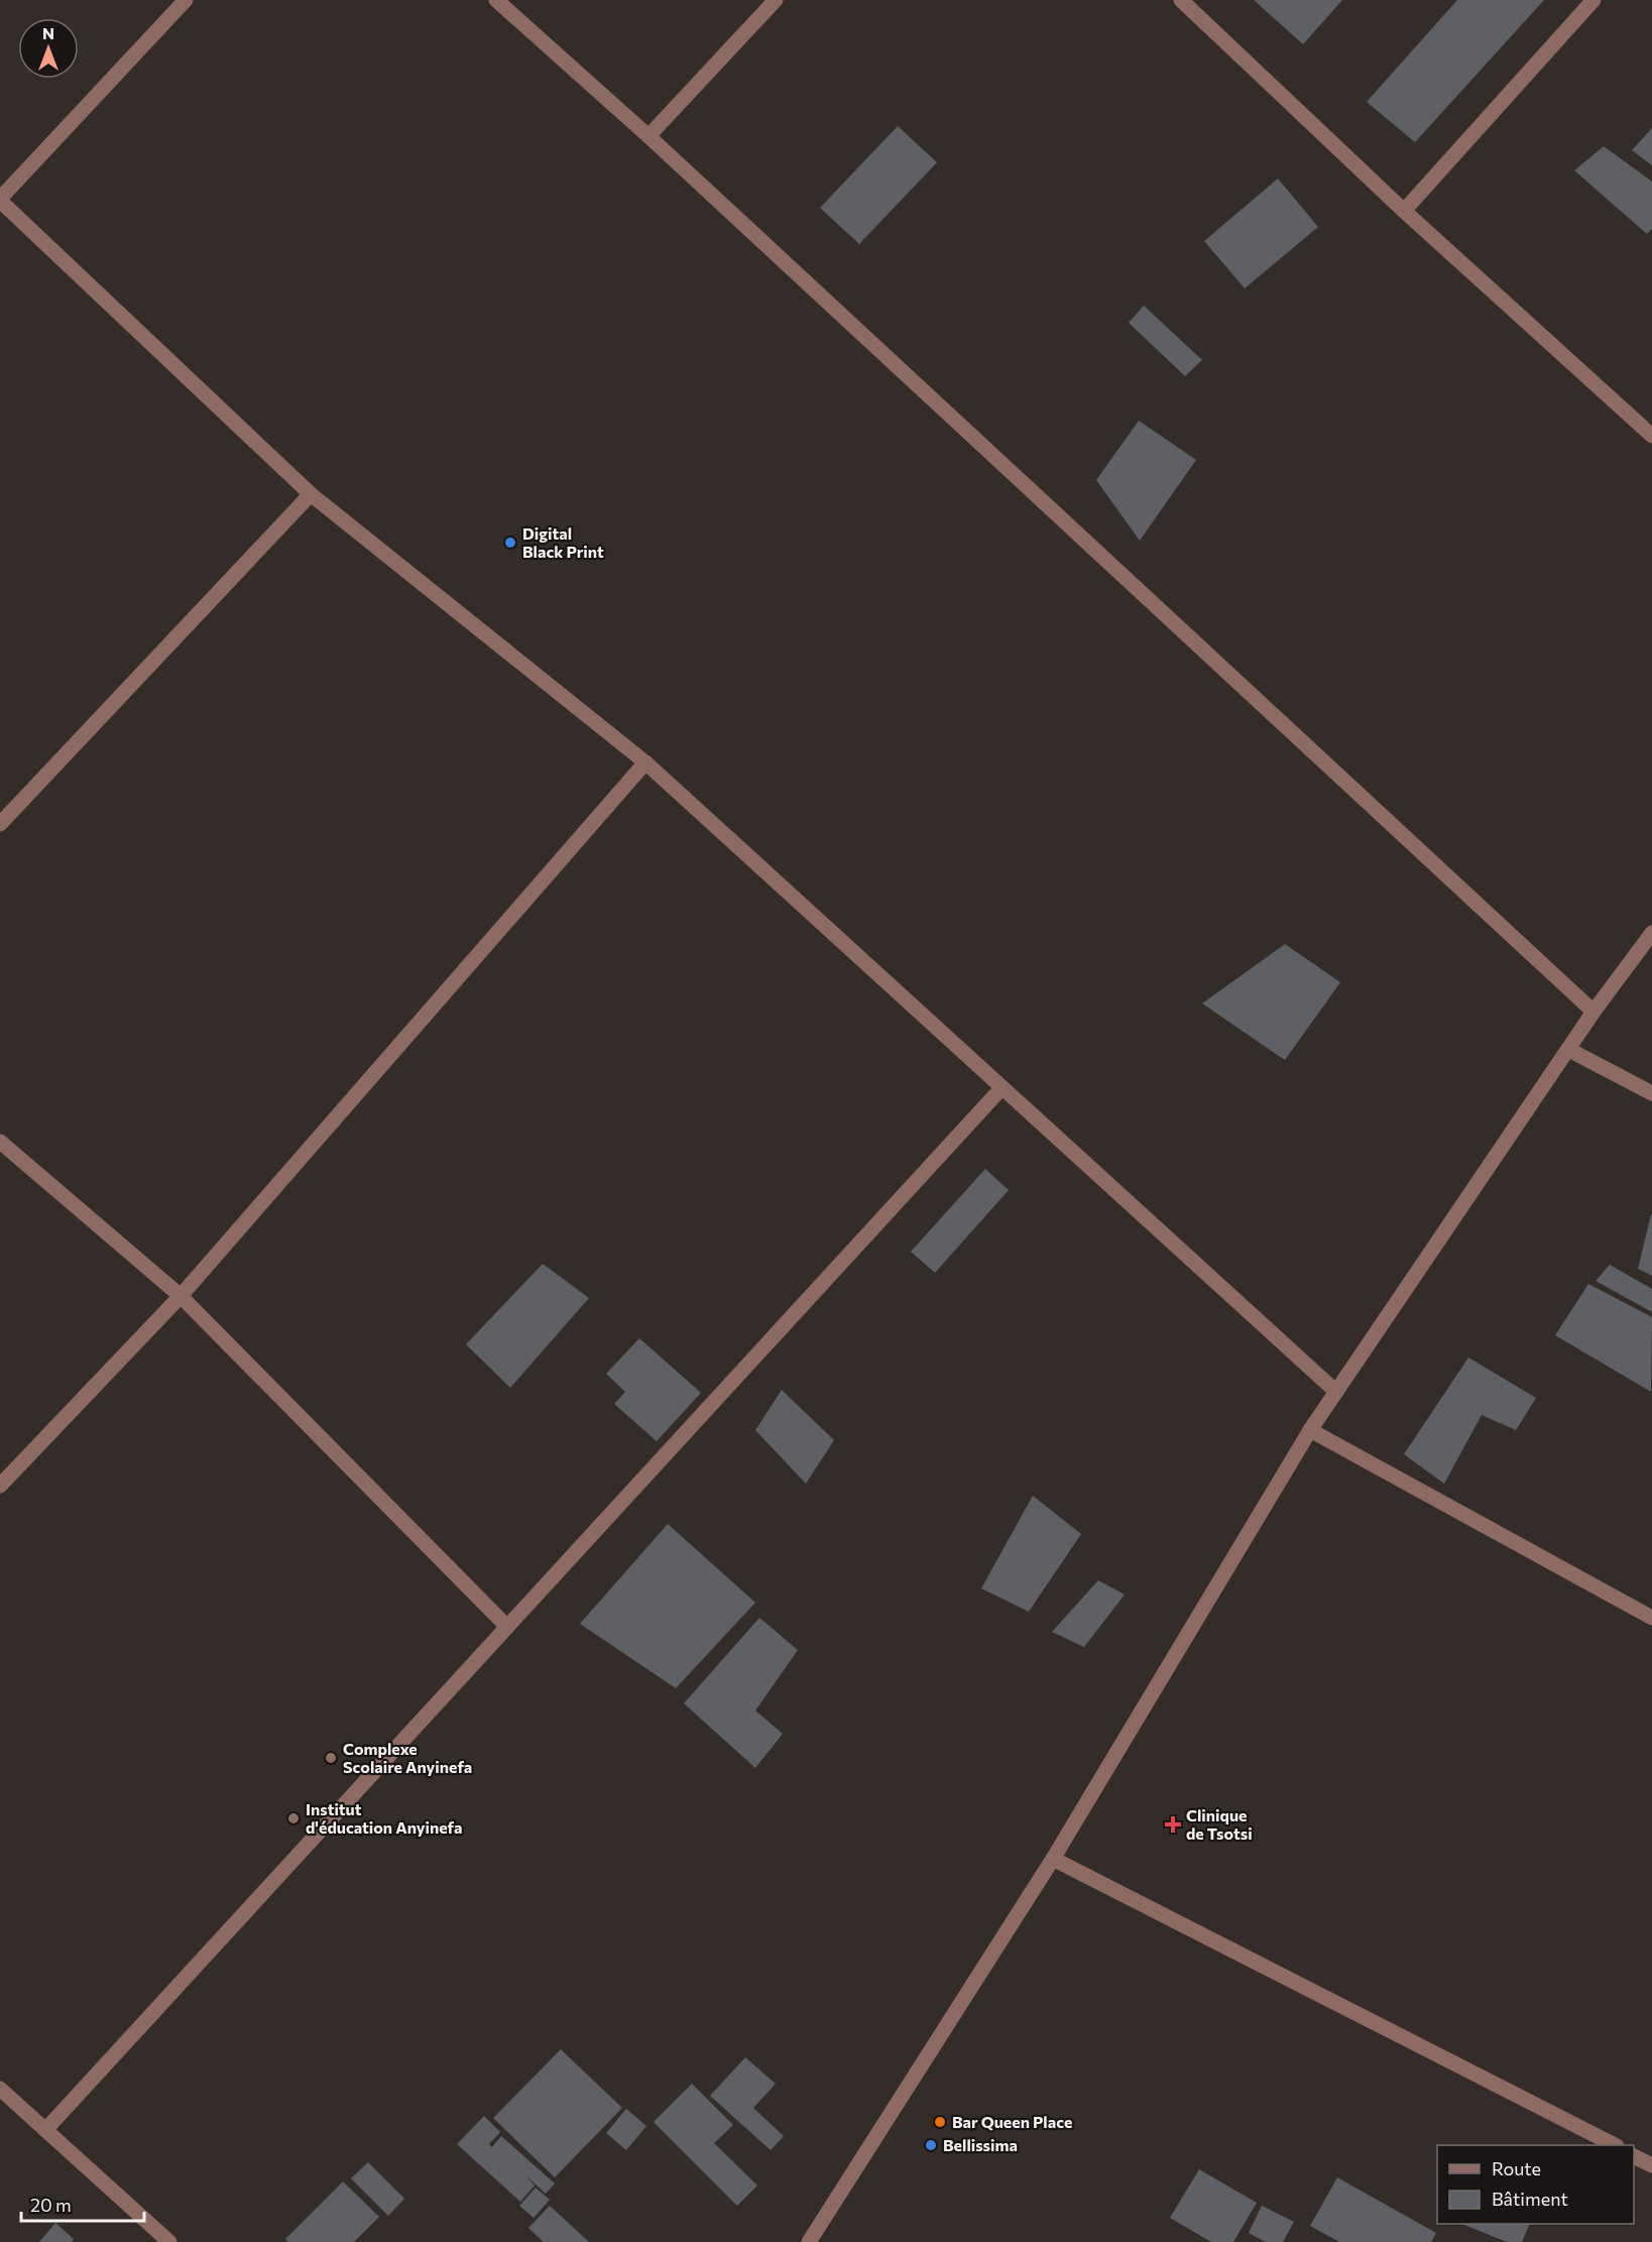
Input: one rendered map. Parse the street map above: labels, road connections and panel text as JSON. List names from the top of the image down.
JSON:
{
  "places": {
    "other": [
      "Digital Black Print",
      "Complexe Scolaire Anyinefa",
      "Institut d'éducation Anyinefa",
      "Bar Queen Place",
      "Bellissima"
    ],
    "health": ["Clinique de Tsotsi"]
  },
  "legend": ["Route", "Bâtiment"],
  "scale_bar": "20 m",
  "north": "top"
}
